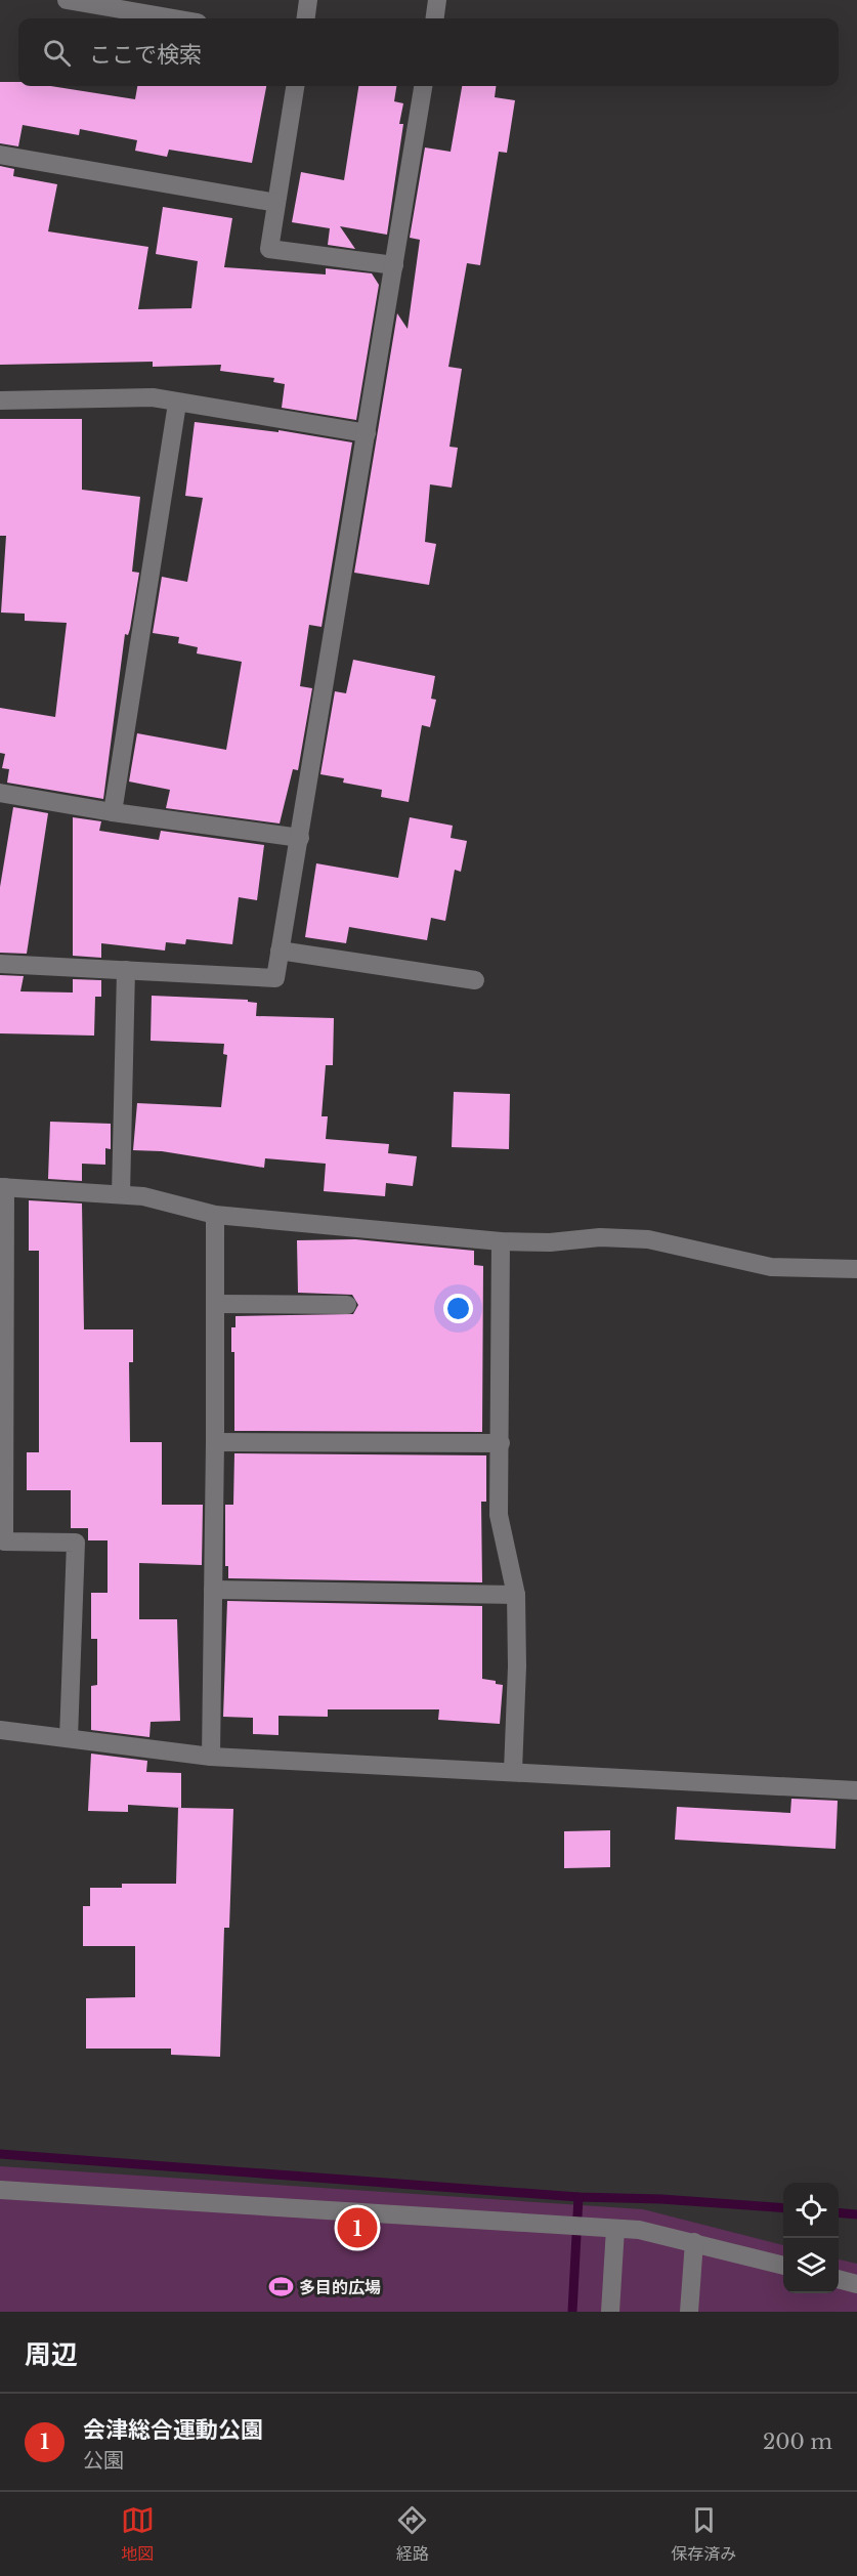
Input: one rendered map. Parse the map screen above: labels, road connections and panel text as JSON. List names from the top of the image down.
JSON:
{
  "places": {
    "sports": ["多目的広場"]
  },
  "page": {
    "search": "ここで検索",
    "pins": "1",
    "heading": "周辺",
    "list": [
      {
        "mark": "1",
        "name": "会津総合運動公園",
        "note": "公園",
        "value": "200 m"
      }
    ],
    "nav": ["地図", "経路", "保存済み"]
  }
}
